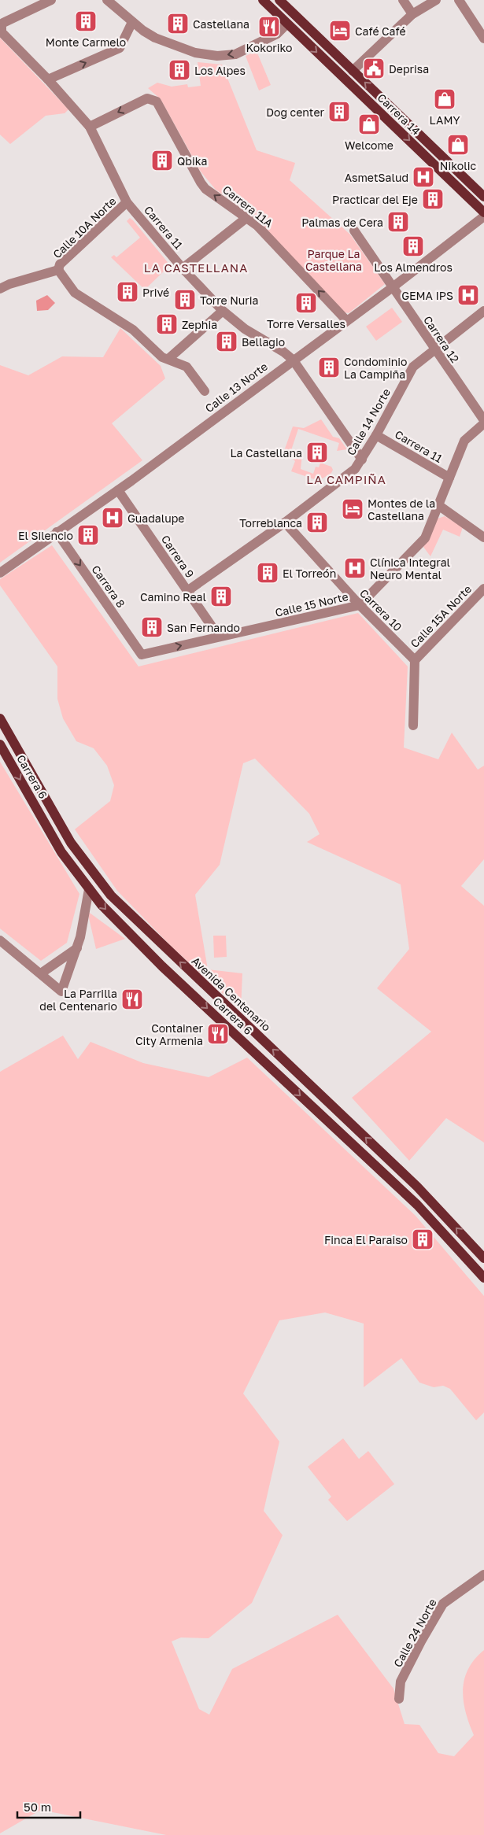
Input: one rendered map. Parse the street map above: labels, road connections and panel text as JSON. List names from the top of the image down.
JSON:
{
  "streets": {
    "main road": ["Carrera 14", "Carrera 6", "Avenida Centenario"],
    "street": [
      "Carrera 11A",
      "Calle 10A Norte",
      "Carrera 11",
      "Carrera 12",
      "Calle 13 Norte",
      "Calle 14 Norte",
      "Carrera 9",
      "Carrera 8",
      "Calle 15 Norte",
      "Carrera 10",
      "Calle 15A Norte",
      "Calle 24 Norte"
    ]
  },
  "crossings": [
    ["Carrera 11A", "Carrera 11"],
    ["Carrera 11A", "Calle 13 Norte"],
    ["Calle 10A Norte", "Carrera 11"],
    ["Carrera 11", "Calle 13 Norte"],
    ["Carrera 11", "Calle 14 Norte"],
    ["Carrera 11", "Calle 15 Norte"],
    ["Carrera 12", "Calle 13 Norte"],
    ["Carrera 12", "Calle 14 Norte"],
    ["Carrera 12", "Calle 15 Norte"],
    ["Calle 13 Norte", "Carrera 9"],
    ["Calle 13 Norte", "Carrera 8"],
    ["Calle 14 Norte", "Carrera 9"],
    ["Calle 14 Norte", "Carrera 10"],
    ["Carrera 9", "Calle 15 Norte"],
    ["Carrera 8", "Calle 15 Norte"],
    ["Calle 15 Norte", "Carrera 10"],
    ["Carrera 10", "Calle 15A Norte"]
  ],
  "one_way": [
    "Carrera 11A",
    "Carrera 8",
    "Carrera 6",
    "Avenida Centenario"
  ],
  "districts": ["LA CASTELLANA", "LA CAMPIÑA"],
  "parks": ["Parque La Castellana"],
  "places": {
    "building": [
      "Monte Carmelo",
      "Castellana",
      "Los Alpes",
      "Dog center",
      "Qbika",
      "Practicar del Eje",
      "Palmas de Cera",
      "Los Almendros",
      "Privé",
      "Torre Nuria",
      "Torre Versalles",
      "Zephia",
      "Bellagio",
      "Condominio La Campiña",
      "La Castellana",
      "Torreblanca",
      "El Silencio",
      "El Torreón",
      "Camino Real",
      "San Fernando",
      "Finca El Paraiso"
    ],
    "restaurant": ["Kokoriko", "La Parrilla del Centenario", "Container City Armenia"],
    "hotel": ["Café Café", "Montes de la Castellana"],
    "public building": ["Deprisa"],
    "shop": ["LAMY", "Welcome", "Nikolic"],
    "hospital": [
      "AsmetSalud",
      "GEMA IPS",
      "Guadalupe",
      "Clínica Integral Neuro Mental"
    ]
  },
  "scale_bar": "50 m"
}
